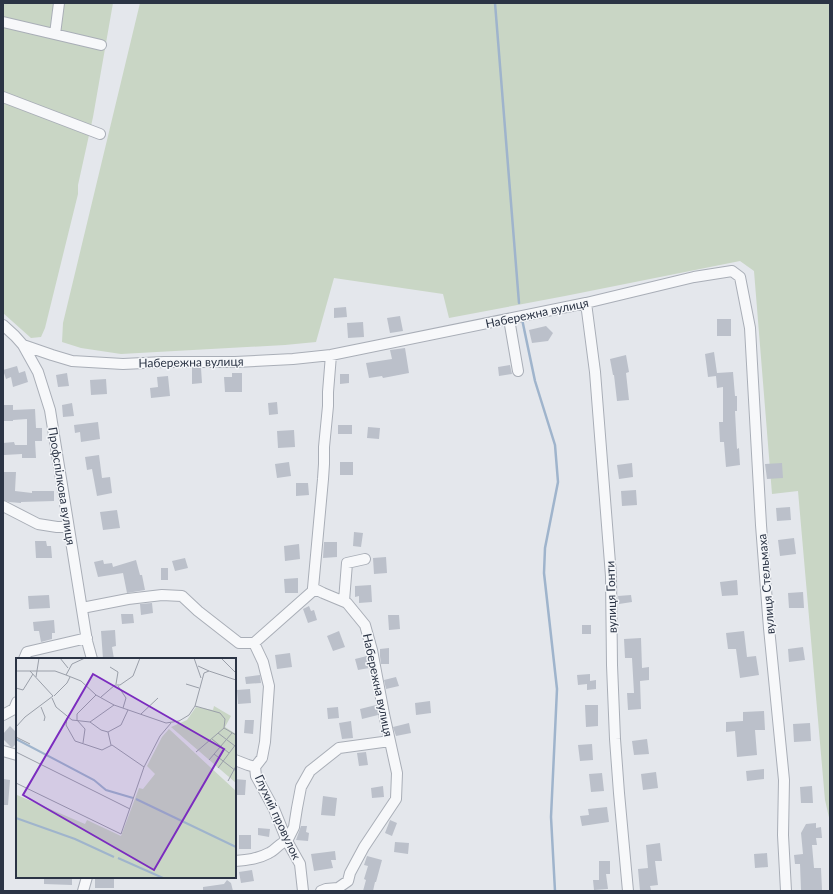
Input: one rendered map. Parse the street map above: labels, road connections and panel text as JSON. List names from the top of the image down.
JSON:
{
  "streets": {
    "street": [
      "Набережна вулиця",
      "Профспілкова вулиця",
      "вулиця Стельмаха",
      "вулиця Гонти",
      "Глухий провулок"
    ]
  },
  "crossings": [
    ["Набережна вулиця", "Профспілкова вулиця"],
    ["Набережна вулиця", "вулиця Стельмаха"],
    ["Набережна вулиця", "вулиця Гонти"]
  ]
}
